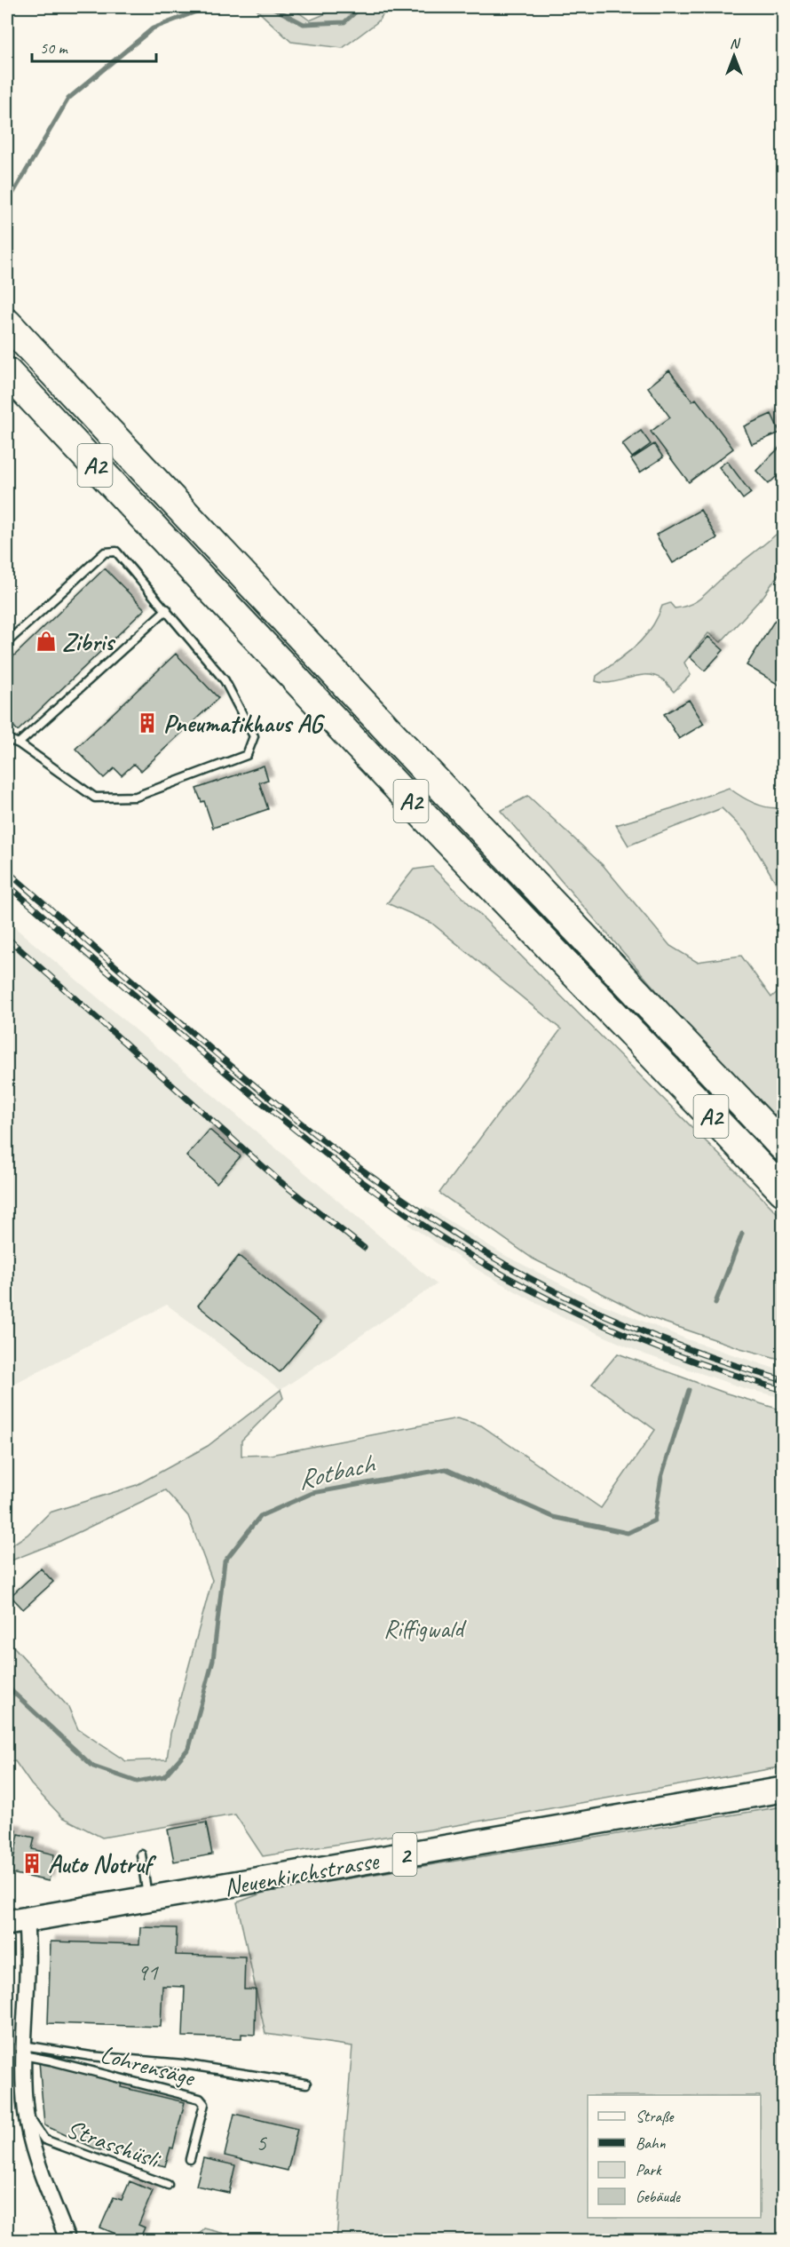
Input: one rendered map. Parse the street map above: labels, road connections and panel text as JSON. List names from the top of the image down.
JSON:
{
  "streets": {
    "highway": ["A2"],
    "main road": ["2", "Neuenkirchstrasse"],
    "lane": ["Lohrensäge", "Strasshüsli"]
  },
  "water": ["Rotbach"],
  "parks": ["Riffigwald"],
  "places": {
    "shop": ["Zibris"],
    "building": ["Pneumatikhaus AG", "Auto Notruf"]
  },
  "house_numbers": ["91", "5"],
  "legend": [
    "Straße",
    "Bahn",
    "Park",
    "Gebäude"
  ],
  "scale_bar": "50 m",
  "north": "top"
}
